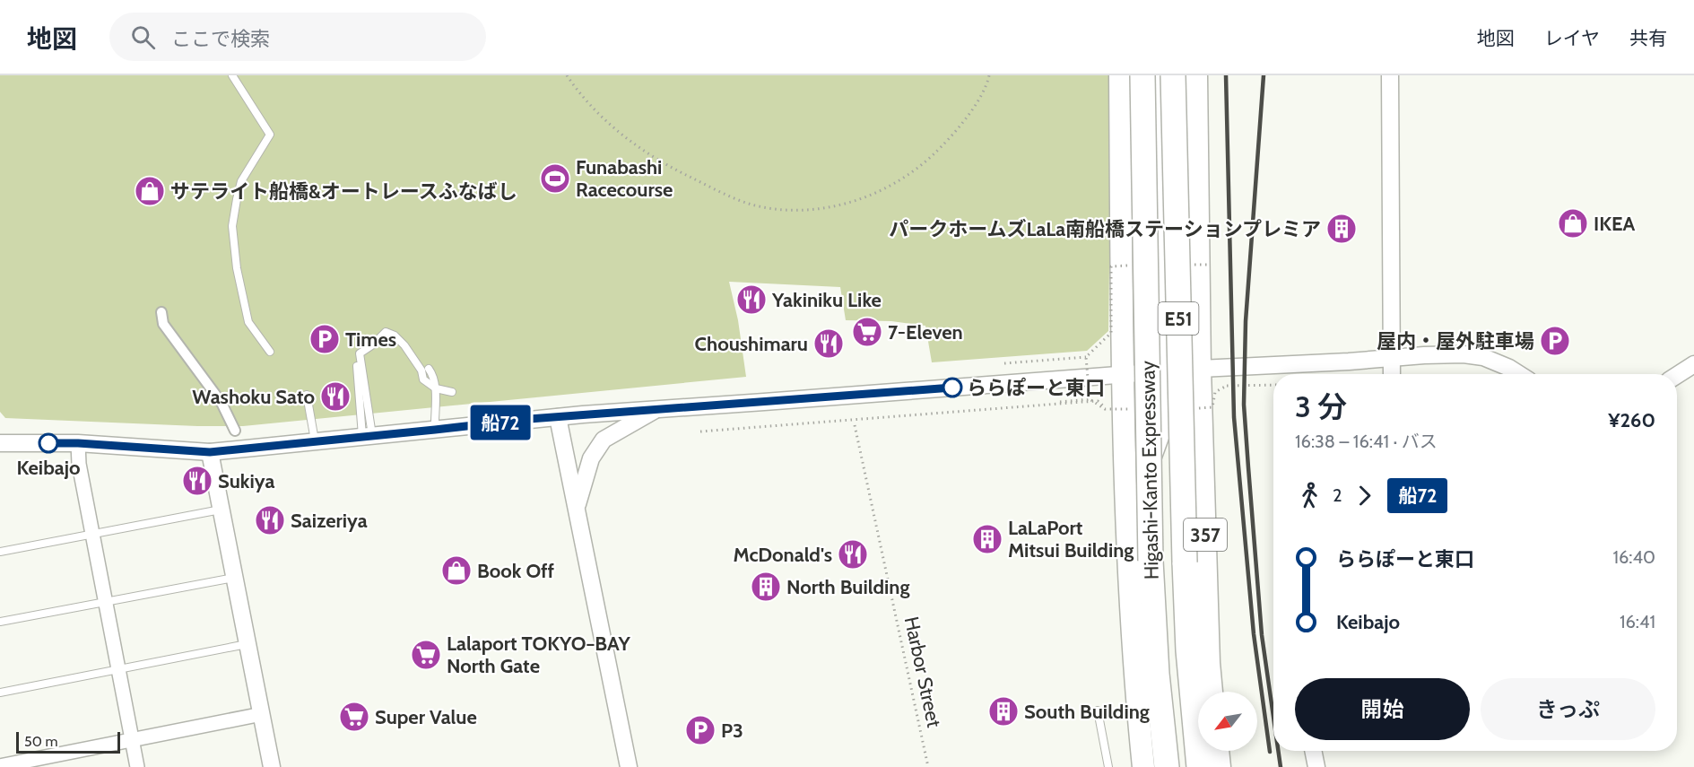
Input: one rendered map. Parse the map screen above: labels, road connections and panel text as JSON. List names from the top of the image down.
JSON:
{
  "streets": {
    "highway": ["E51", "Higashi-Kanto Expressway", "357"],
    "path": ["Harbor Street"]
  },
  "places": {
    "sports": ["Funabashi Racecourse"],
    "shop": ["サテライト船橋&オートレースふなばし", "IKEA", "Book Off"],
    "building": [
      "パークホームズLaLa南船橋ステーションプレミア",
      "LaLaPort Mitsui Building",
      "North Building",
      "South Building"
    ],
    "restaurant": [
      "Yakiniku Like",
      "Choushimaru",
      "Washoku Sato",
      "Sukiya",
      "Saizeriya",
      "McDonald's"
    ],
    "supermarket": ["7-Eleven", "Lalaport TOKYO−BAY North Gate", "Super Value"],
    "parking": ["Times", "屋内・屋外駐車場", "P3"],
    "other": ["ららぽーと東口", "Keibajo"]
  },
  "lines": ["bus line 船72"],
  "scale_bar": "50 m",
  "north": "bottom left",
  "page": {
    "header": "地図",
    "search": "ここで検索",
    "nav": ["地図", "レイヤ", "共有"],
    "on_map": "船72",
    "heading": ["3 分", "16:38 – 16:41 · バス", "¥260"],
    "legs": ["2", "船72"],
    "list": [
      {
        "name": "ららぽーと東口",
        "value": "16:40"
      },
      {
        "name": "Keibajo",
        "value": "16:41"
      }
    ],
    "buttons": ["開始", "きっぷ"],
    "scale": "50 m"
  }
}
